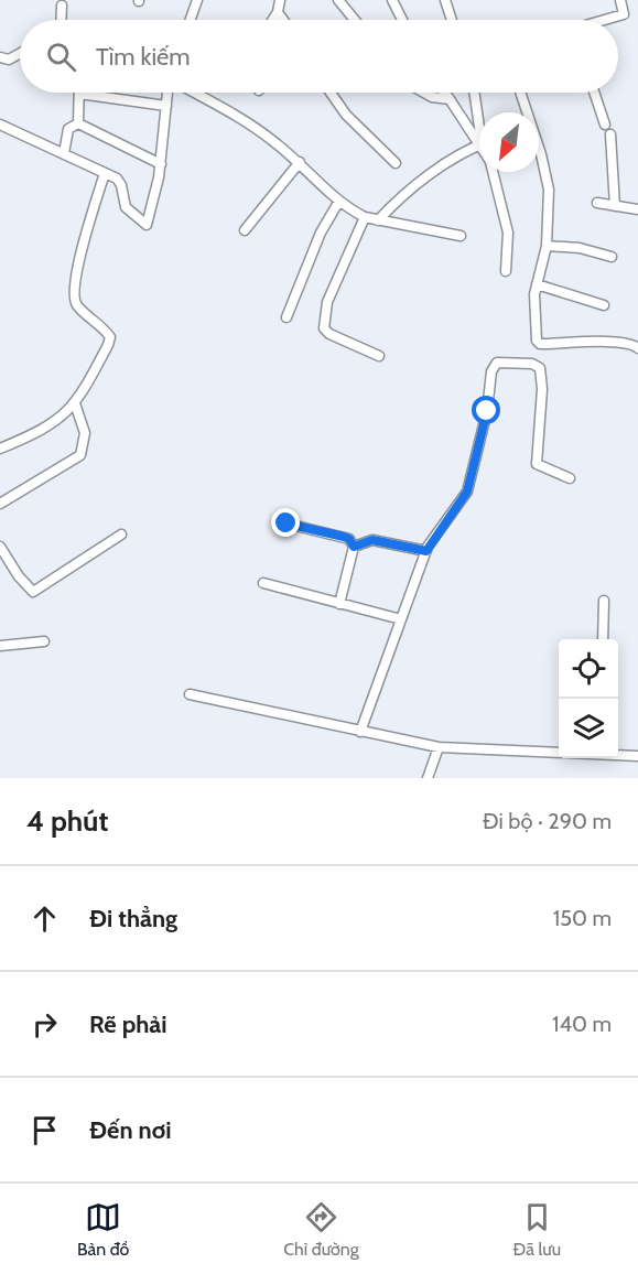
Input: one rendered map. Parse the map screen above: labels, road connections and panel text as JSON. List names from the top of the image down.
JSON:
{
  "north": "bottom left",
  "page": {
    "search": "Tìm kiếm",
    "heading": ["4 phút", "Đi bộ · 290 m"],
    "list": [
      ["Đi thẳng", "150 m"],
      ["Rẽ phải", "140 m"],
      "Đến nơi"
    ],
    "nav": ["Bản đồ", "Chỉ đường", "Đã lưu"]
  }
}
